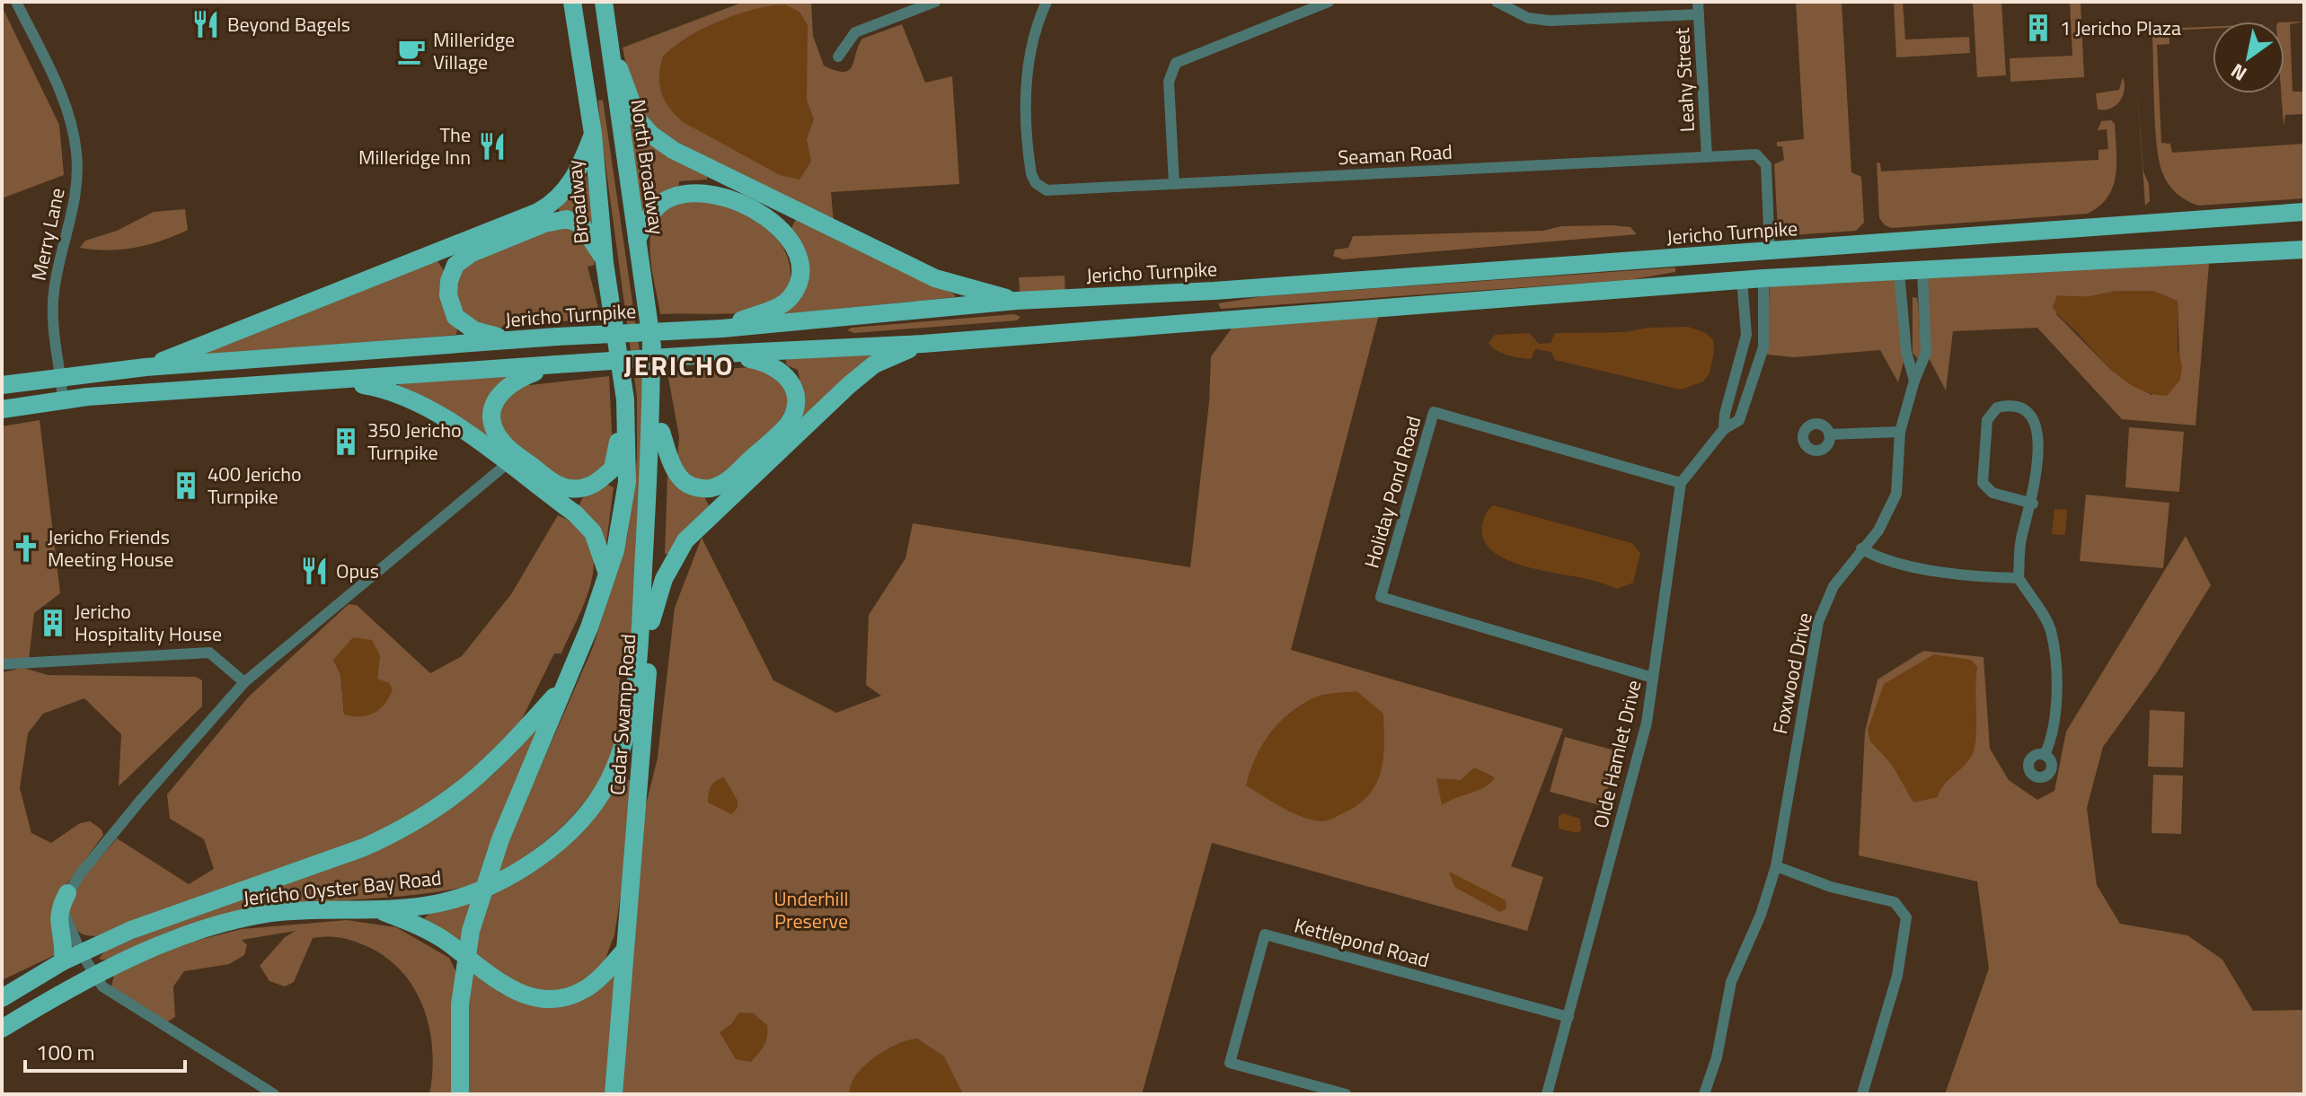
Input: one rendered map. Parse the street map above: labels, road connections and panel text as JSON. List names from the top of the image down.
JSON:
{
  "streets": {
    "main road": [
      "North Broadway",
      "Broadway",
      "Jericho Turnpike",
      "Cedar Swamp Road",
      "Jericho Oyster Bay Road"
    ],
    "street": [
      "Leahy Street",
      "Seaman Road",
      "Merry Lane",
      "Holiday Pond Road",
      "Foxwood Drive",
      "Olde Hamlet Drive",
      "Kettlepond Road"
    ]
  },
  "crossings": [
    ["Leahy Street", "Seaman Road"],
    ["Seaman Road", "Jericho Turnpike"],
    ["North Broadway", "Cedar Swamp Road"],
    ["North Broadway", "Jericho Oyster Bay Road"],
    ["Broadway", "Cedar Swamp Road"],
    ["Jericho Turnpike", "Merry Lane"],
    ["Holiday Pond Road", "Olde Hamlet Drive"],
    ["Cedar Swamp Road", "Jericho Oyster Bay Road"],
    ["Olde Hamlet Drive", "Kettlepond Road"]
  ],
  "districts": ["JERICHO"],
  "parks": ["Underhill Preserve"],
  "places": {
    "restaurant": ["Beyond Bagels", "The Milleridge Inn", "Opus"],
    "building": [
      "1 Jericho Plaza",
      "350 Jericho Turnpike",
      "400 Jericho Turnpike",
      "Jericho Hospitality House"
    ],
    "cafe": ["Milleridge Village"],
    "church": ["Jericho Friends Meeting House"]
  },
  "scale_bar": "100 m",
  "north": "bottom left"
}
